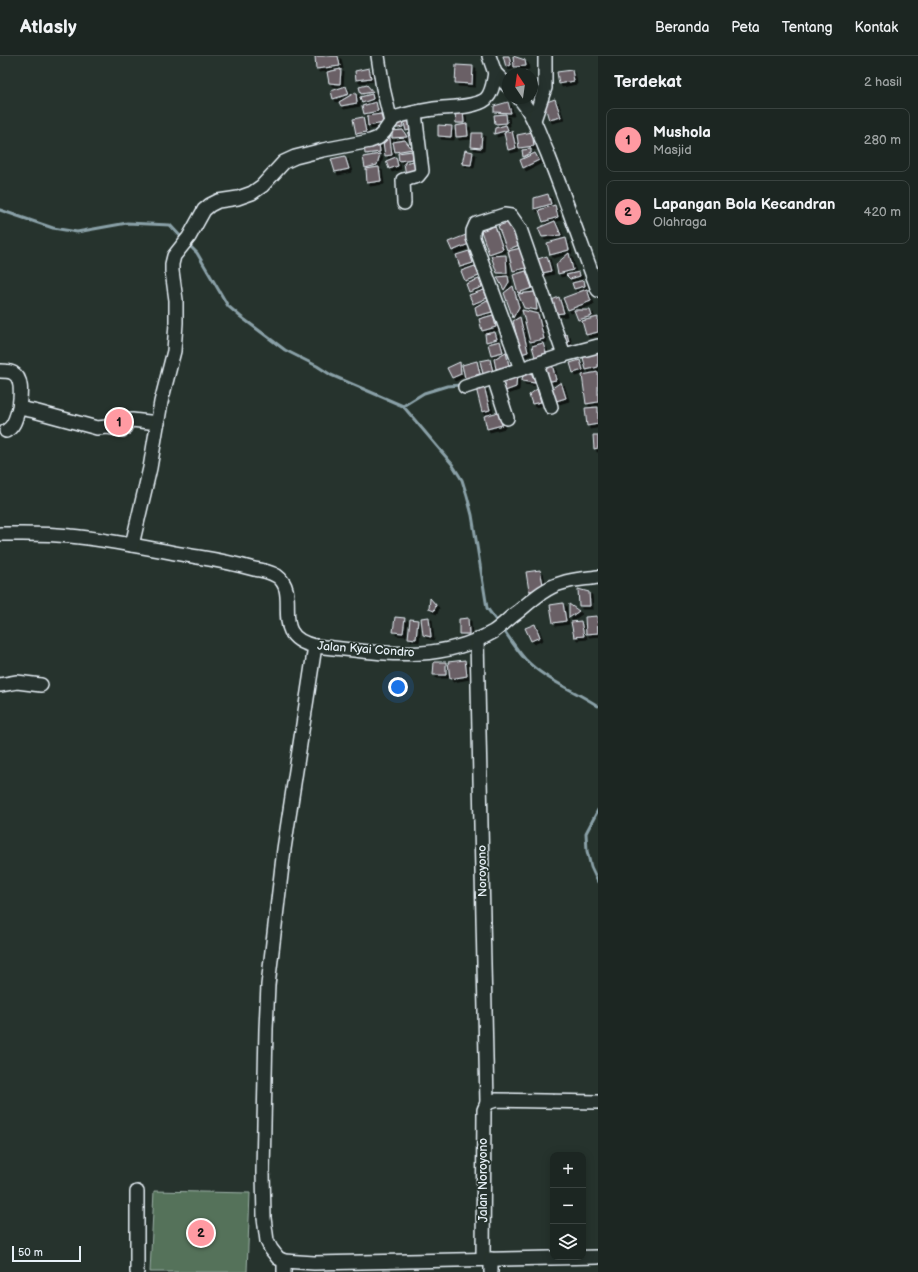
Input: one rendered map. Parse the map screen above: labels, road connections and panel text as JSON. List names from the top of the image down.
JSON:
{
  "streets": {
    "street": ["Jalan Kyai Condro", "Noroyono", "Jalan Noroyono"]
  },
  "crossings": [
    ["Jalan Kyai Condro", "Noroyono"],
    ["Noroyono", "Jalan Noroyono"]
  ],
  "scale_bar": "50 m",
  "north": "top",
  "page": {
    "header": "Atlasly",
    "nav": [
      "Beranda",
      "Peta",
      "Tentang",
      "Kontak"
    ],
    "heading": ["Terdekat", "2 hasil"],
    "list": [
      {
        "mark": "1",
        "name": "Mushola",
        "note": "Masjid",
        "value": "280 m"
      },
      {
        "mark": "2",
        "name": "Lapangan Bola Kecandran",
        "note": "Olahraga",
        "value": "420 m"
      }
    ],
    "pins": ["1", "2"],
    "map_buttons": ["+", "−"],
    "scale": "50 m"
  }
}
